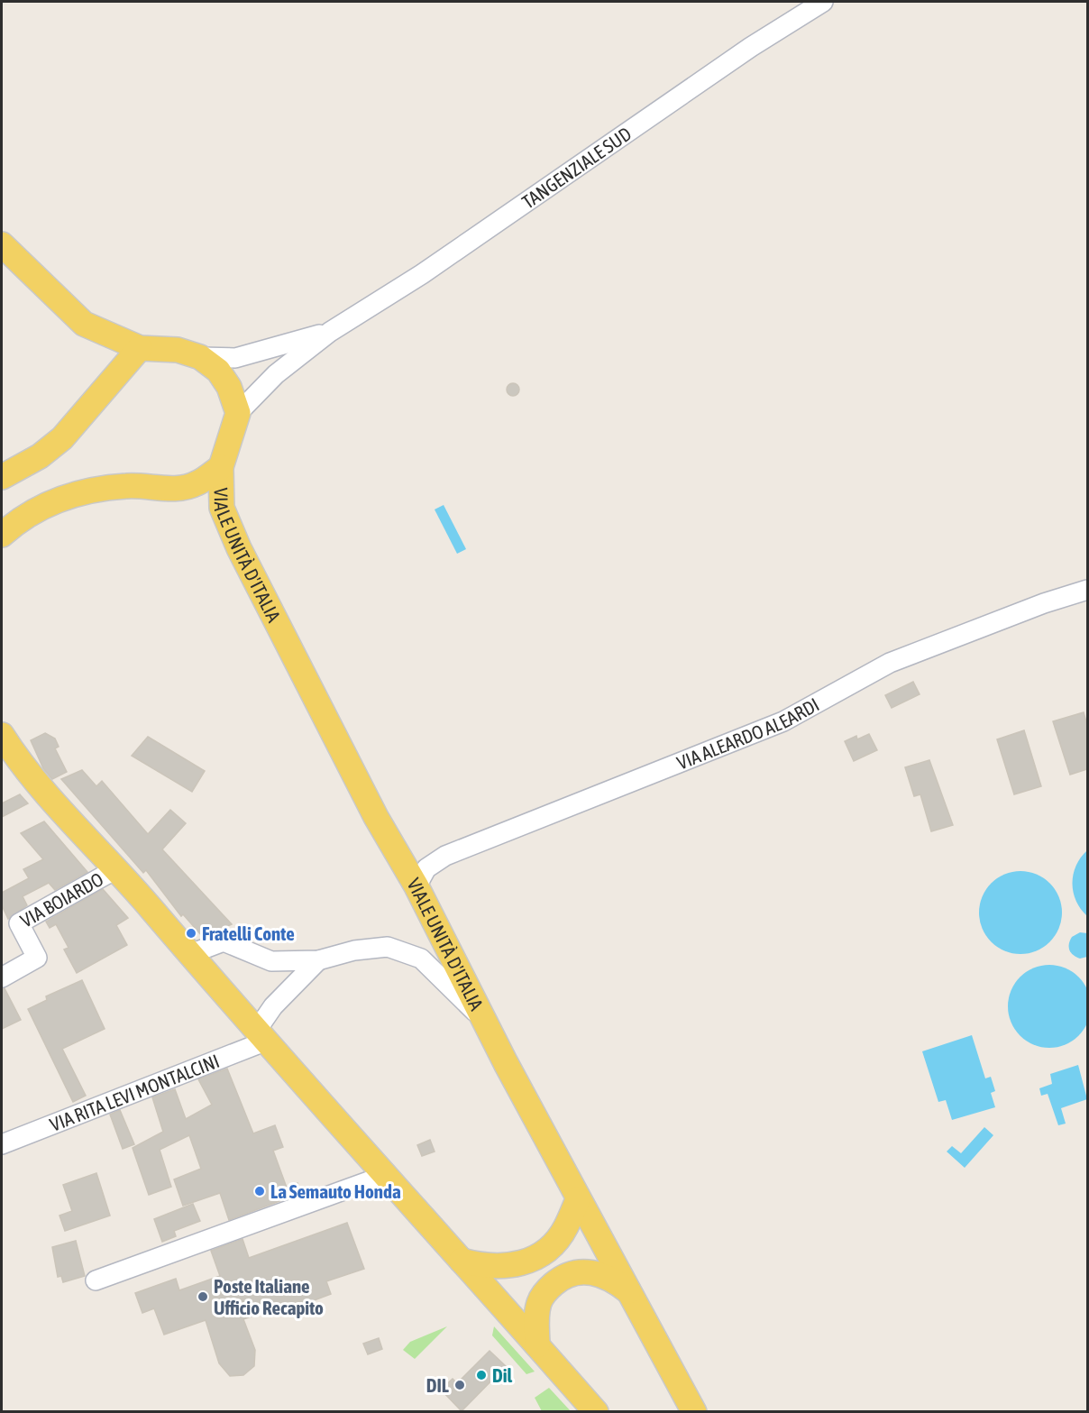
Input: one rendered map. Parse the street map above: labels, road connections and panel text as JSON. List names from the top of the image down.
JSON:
{
  "streets": {
    "main road": ["VIALE UNITÀ D'ITALIA"],
    "street": [
      "TANGENZIALE SUD",
      "VIA ALEARDO ALEARDI",
      "VIA BOIARDO",
      "VIA RITA LEVI MONTALCINI"
    ]
  },
  "crossings": [
    ["TANGENZIALE SUD", "VIALE UNITÀ D'ITALIA"],
    ["VIALE UNITÀ D'ITALIA", "VIA ALEARDO ALEARDI"]
  ],
  "places": [
    "Fratelli Conte",
    "La Semauto Honda",
    "Poste Italiane Ufficio Recapito",
    "Dil",
    "DIL"
  ]
}
